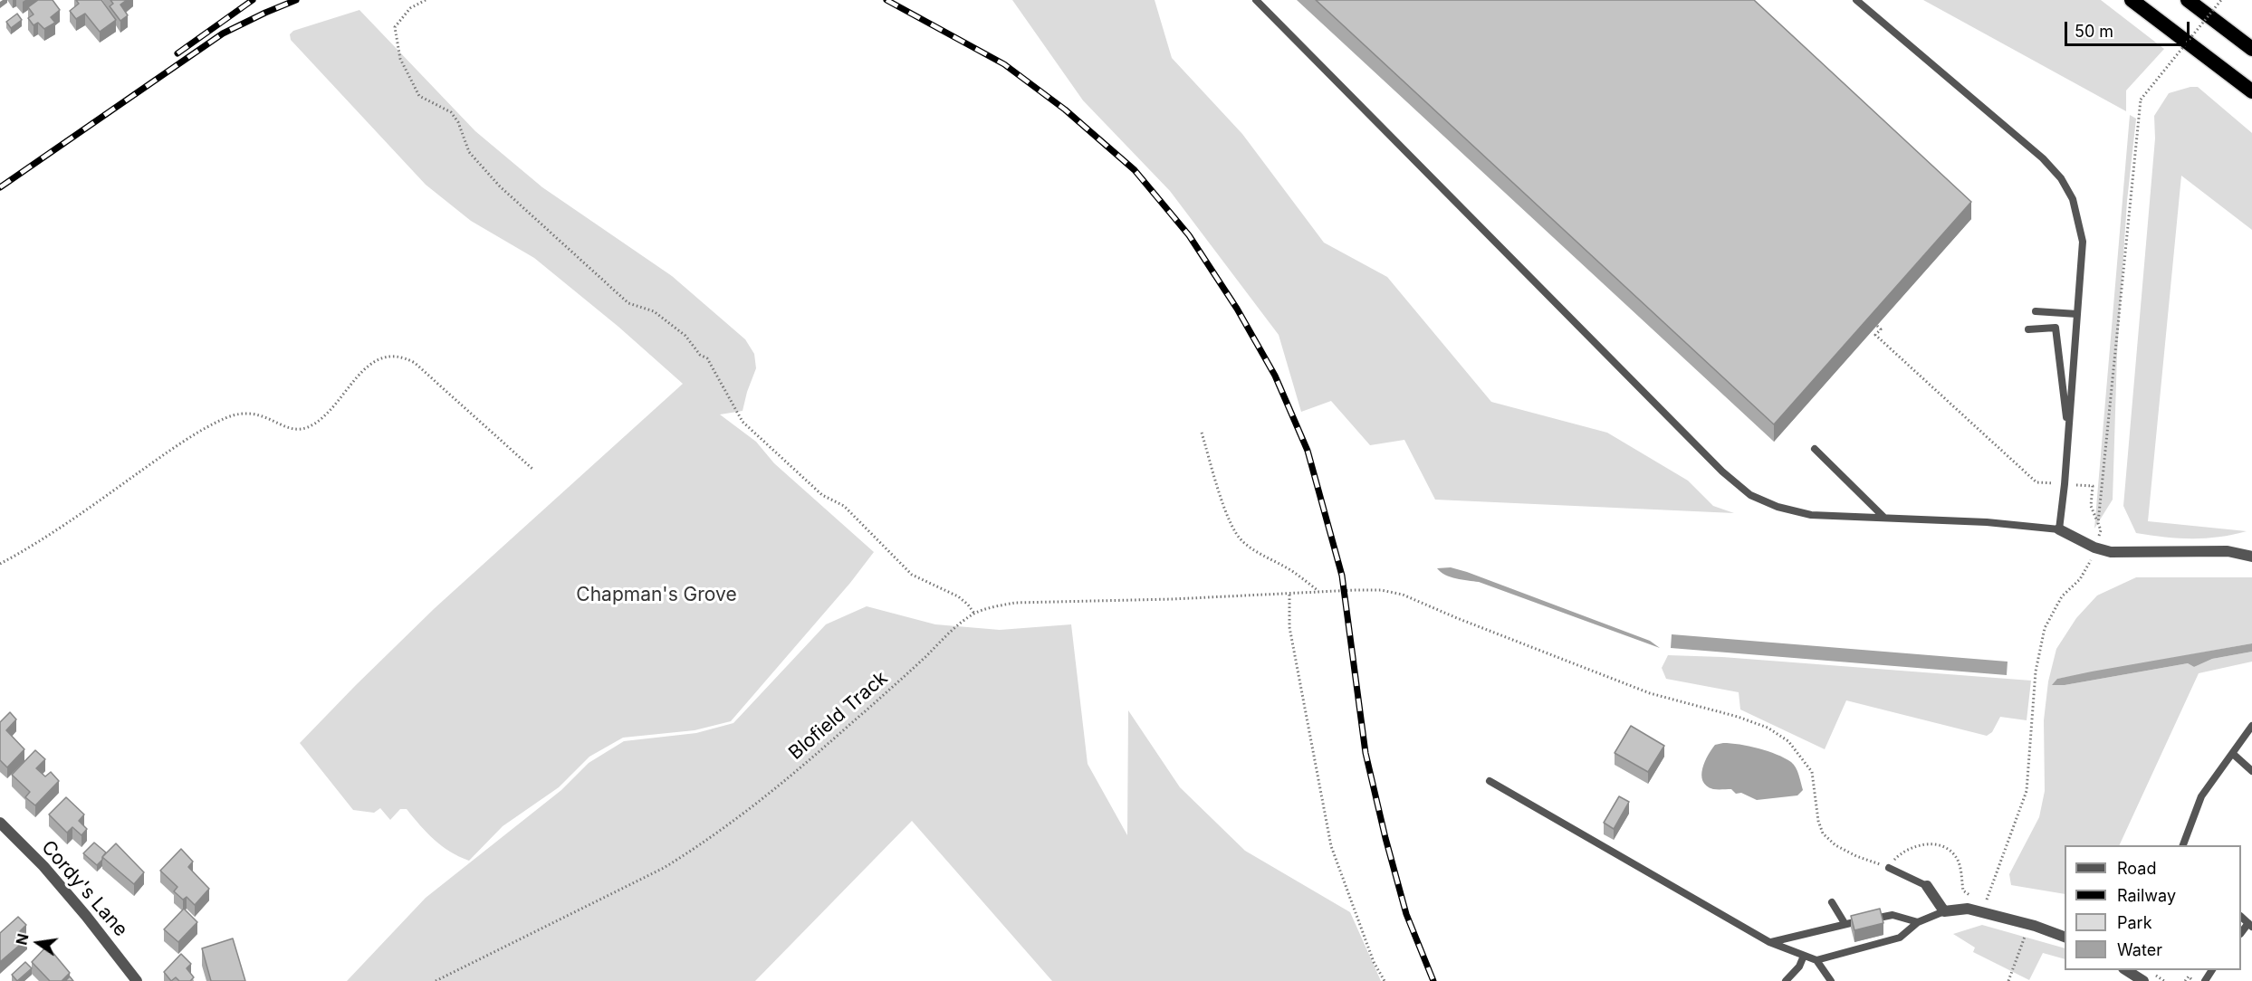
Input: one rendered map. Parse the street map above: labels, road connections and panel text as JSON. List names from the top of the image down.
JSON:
{
  "streets": {
    "street": ["Cordy's Lane"],
    "path": ["Blofield Track"]
  },
  "parks": ["Chapman's Grove"],
  "legend": [
    "Road",
    "Railway",
    "Park",
    "Water"
  ],
  "scale_bar": "50 m",
  "north": "left"
}
